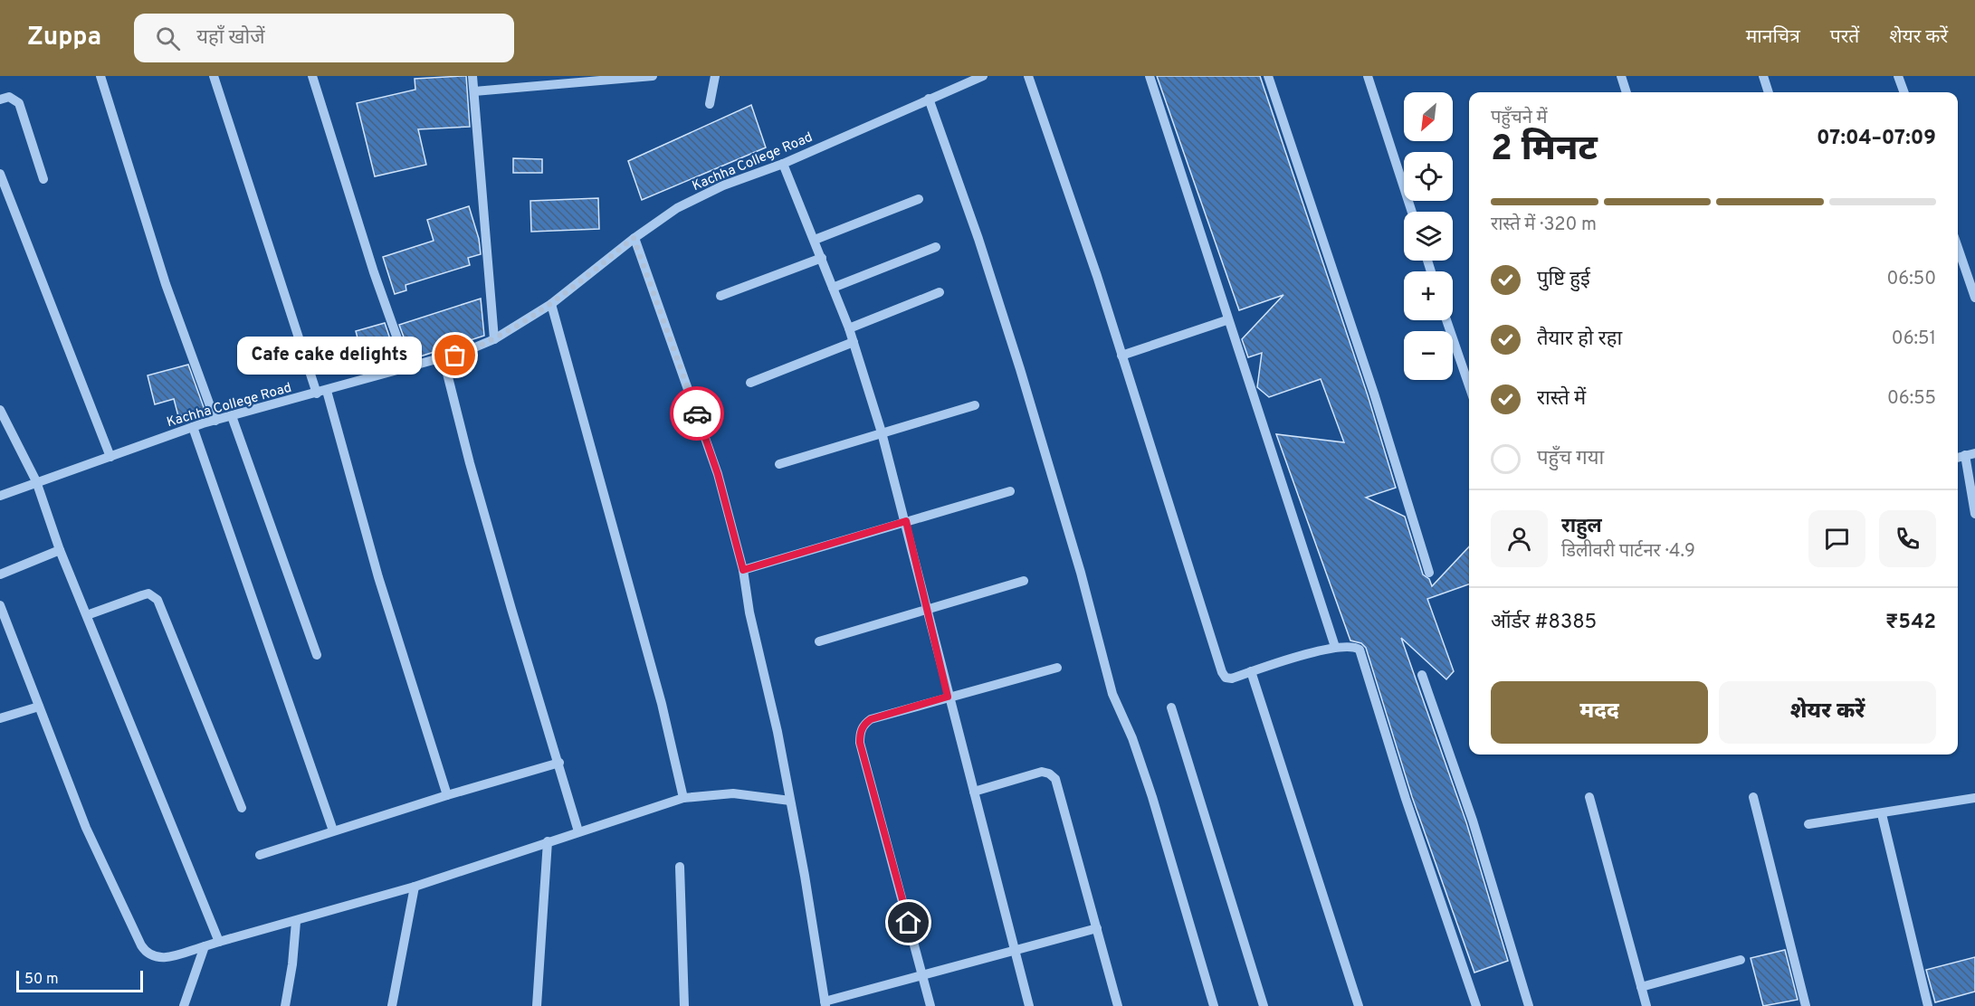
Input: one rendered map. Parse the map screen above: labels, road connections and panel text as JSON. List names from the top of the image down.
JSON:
{
  "streets": {
    "street": ["Kachha College Road"]
  },
  "places": ["Cafe cake delights"],
  "scale_bar": "50 m",
  "north": "bottom left",
  "page": {
    "header": "Zuppa",
    "search": "यहाँ खोजें",
    "nav": ["मानचित्र", "परतें", "शेयर करें"],
    "map_buttons": ["+", "−"],
    "heading": ["2 मिनट", "पहुँचने में", "07:04–07:09"],
    "panel": [
      "राहुल",
      "डिलीवरी पार्टनर · 4.9",
      "ऑर्डर #8385",
      "₹542"
    ],
    "bar": "रास्ते में · 320 m",
    "list": [
      ["पुष्टि हुई", "06:50"],
      ["तैयार हो रहा", "06:51"],
      ["रास्ते में", "06:55"],
      "पहुँच गया"
    ],
    "bubble": "Cafe cake delights",
    "buttons": ["मदद", "शेयर करें"],
    "scale": "50 m"
  }
}
